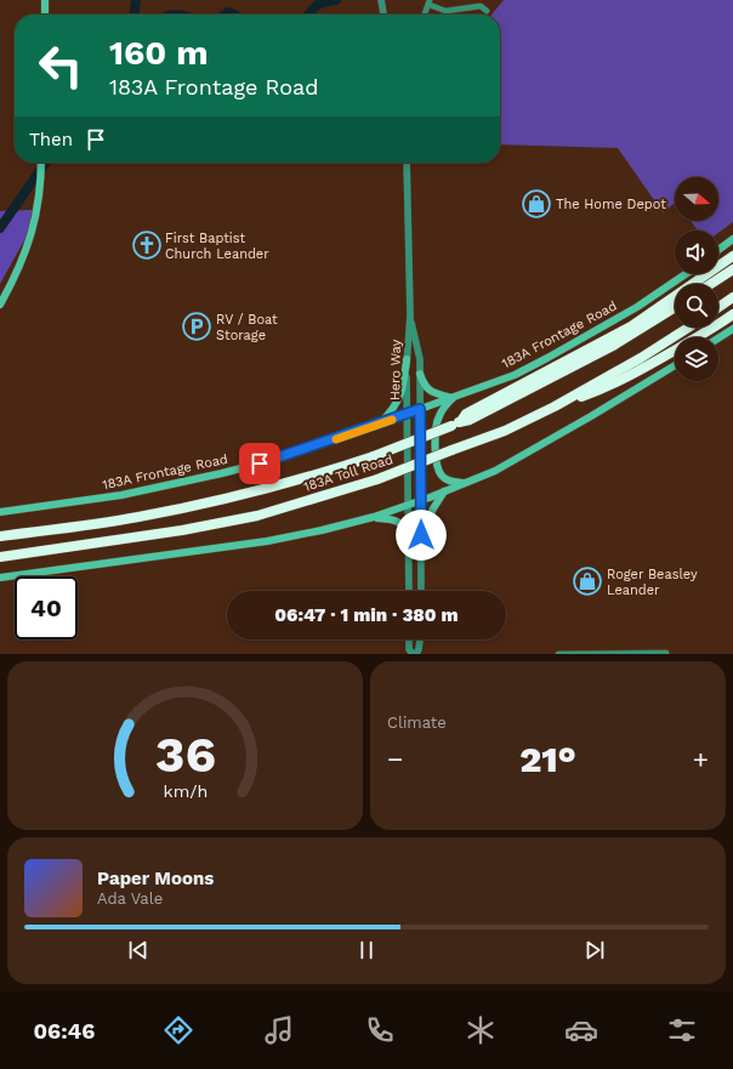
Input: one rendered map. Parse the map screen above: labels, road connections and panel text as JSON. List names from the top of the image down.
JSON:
{
  "streets": {
    "highway": ["183A Toll Road"],
    "main road": ["183A Frontage Road"],
    "street": ["Hero Way"]
  },
  "crossings": [
    ["183A Frontage Road", "Hero Way"]
  ],
  "places": {
    "shop": ["The Home Depot", "Roger Beasley Leander"],
    "church": ["First Baptist Church Leander"],
    "parking": ["RV / Boat Storage"]
  },
  "north": "right",
  "page": {
    "turn": ["160 m", "183A Frontage Road"],
    "then": "Then",
    "limit": "40",
    "trip": "06:47 · 1 min · 380 m",
    "tile": "Climate",
    "heat": ["−", "21°", "+"],
    "song": ["Paper Moons", "Ada Vale"],
    "tabs": "06:46",
    "gauge": ["36", "km/h"]
  }
}
